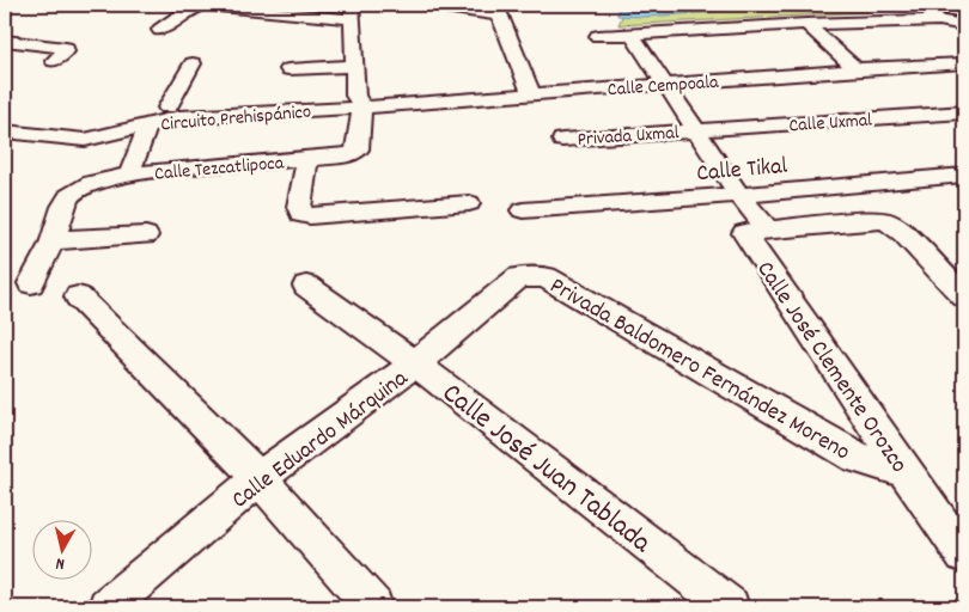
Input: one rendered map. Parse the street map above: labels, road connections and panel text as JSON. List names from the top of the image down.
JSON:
{
  "streets": {
    "street": [
      "Calle Cempoala",
      "Circuito Prehispánico",
      "Calle Uxmal",
      "Privada Uxmal",
      "Calle Tezcatlipoca",
      "Calle Tikal",
      "Calle José Clemente Orozco",
      "Privada Baldomero Fernández Moreno",
      "Calle Eduardo Márquina",
      "Calle José Juan Tablada"
    ]
  },
  "crossings": [
    ["Calle Cempoala", "Circuito Prehispánico"],
    ["Calle Cempoala", "Calle Tezcatlipoca"],
    ["Calle Cempoala", "Calle José Clemente Orozco"],
    ["Circuito Prehispánico", "Calle Tezcatlipoca"],
    ["Calle Uxmal", "Privada Uxmal"],
    ["Calle Uxmal", "Calle José Clemente Orozco"],
    ["Privada Uxmal", "Calle José Clemente Orozco"],
    ["Calle Tikal", "Calle José Clemente Orozco"],
    ["Calle José Clemente Orozco", "Privada Baldomero Fernández Moreno"],
    ["Privada Baldomero Fernández Moreno", "Calle Eduardo Márquina"],
    ["Calle Eduardo Márquina", "Calle José Juan Tablada"]
  ],
  "north": "bottom"
}
